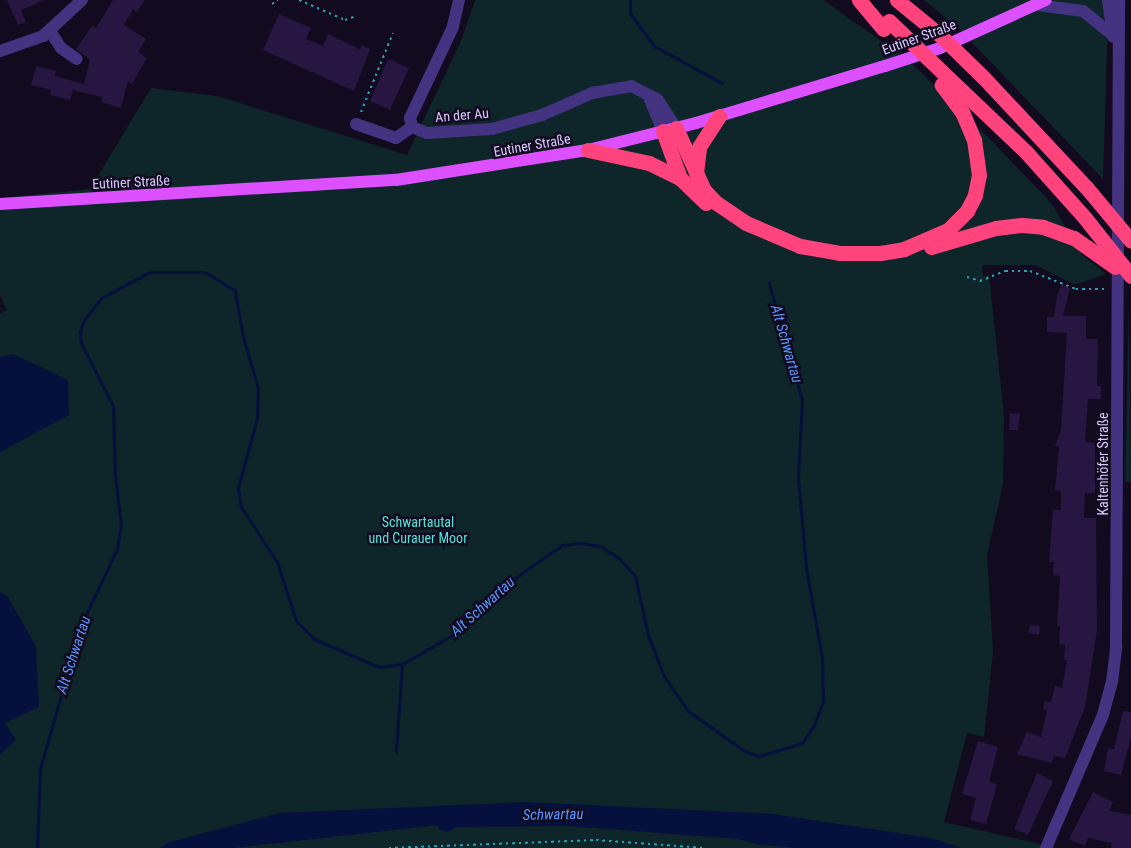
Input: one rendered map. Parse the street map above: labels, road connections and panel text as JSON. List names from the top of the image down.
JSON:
{
  "streets": {
    "main road": ["Eutiner Straße"],
    "street": ["An der Au", "Kaltenhöfer Straße"]
  },
  "crossings": [
    ["Eutiner Straße", "An der Au"]
  ],
  "water": ["Alt Schwartau", "Schwartau"],
  "parks": ["Schwartautal und Curauer Moor"]
}
